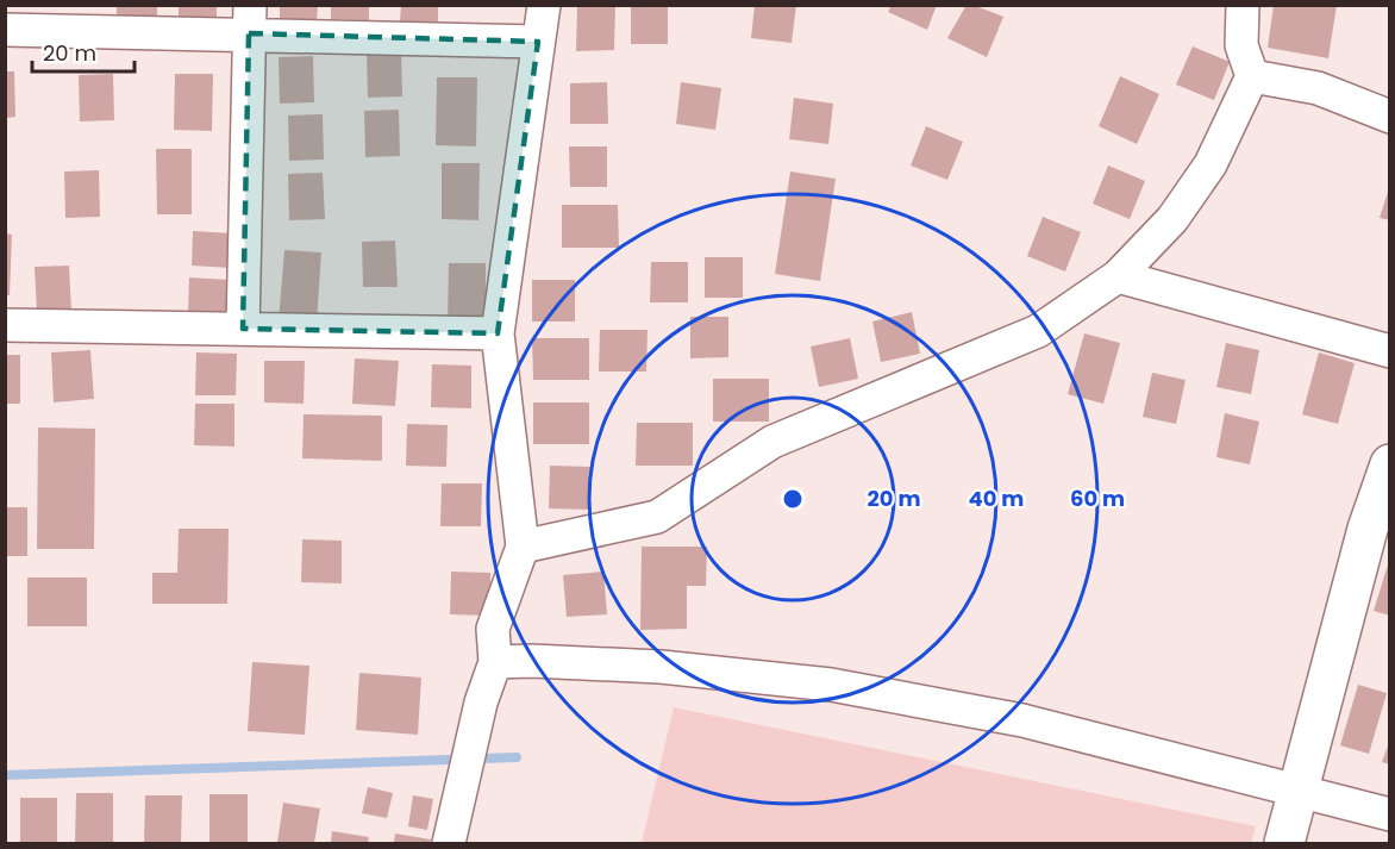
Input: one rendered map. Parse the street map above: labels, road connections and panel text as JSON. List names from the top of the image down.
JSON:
{
  "scale_bar": "20 m",
  "rings": ["20 m", "40 m", "60 m"]
}
